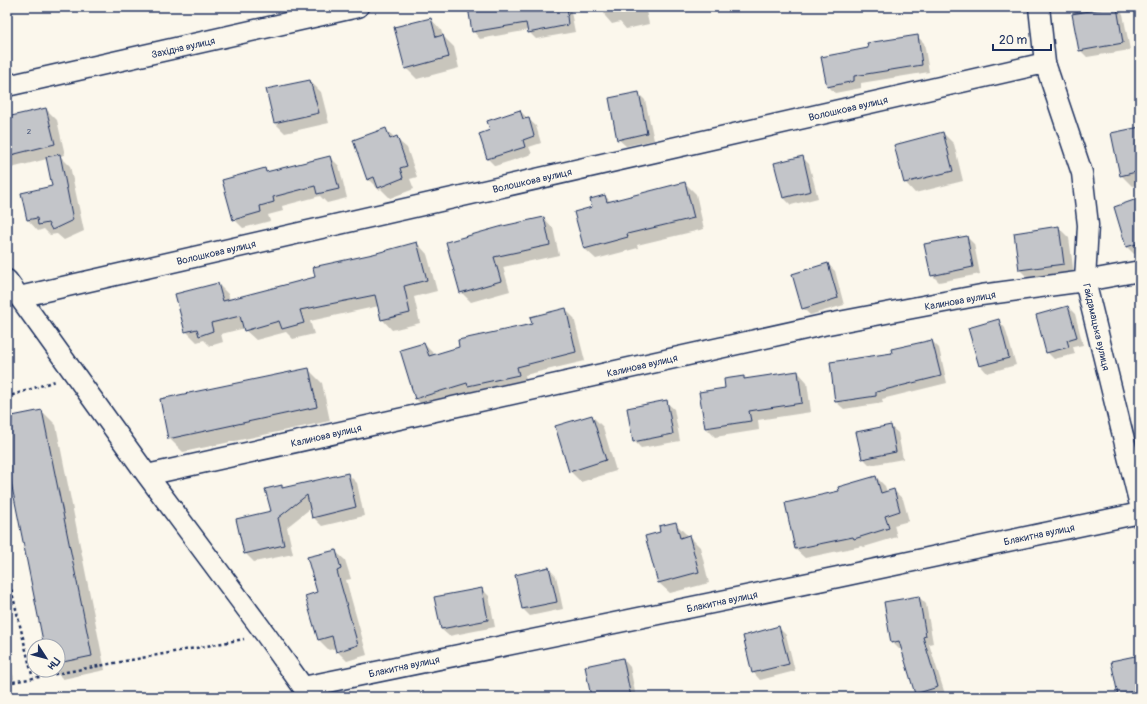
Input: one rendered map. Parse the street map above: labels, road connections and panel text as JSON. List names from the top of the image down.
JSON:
{
  "streets": {
    "street": [
      "Західна вулиця",
      "Волошкова вулиця",
      "Калинова вулиця",
      "Гайдамацька вулиця",
      "Блакитна вулиця"
    ]
  },
  "crossings": [
    ["Волошкова вулиця", "Гайдамацька вулиця"],
    ["Калинова вулиця", "Гайдамацька вулиця"]
  ],
  "house_numbers": ["2"],
  "scale_bar": "20 m",
  "north": "bottom right"
}
